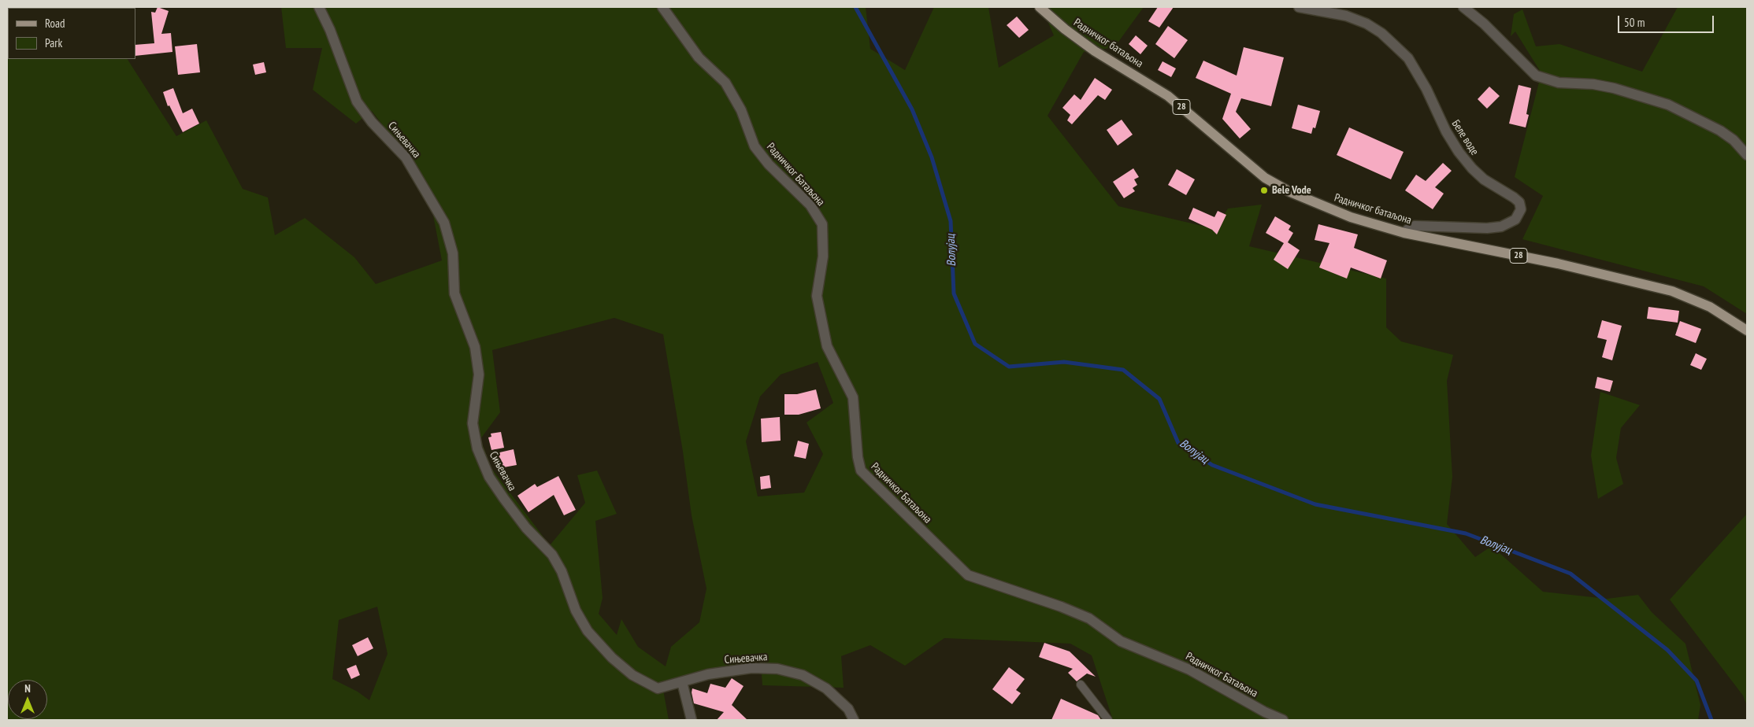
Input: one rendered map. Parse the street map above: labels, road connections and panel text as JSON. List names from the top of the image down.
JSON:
{
  "streets": {
    "main road": ["Радничког батаљона", "28"],
    "street": ["Беле воде", "Сињевачка", "Радничког Батаљона"]
  },
  "crossings": [
    ["Радничког батаљона", "Беле воде"]
  ],
  "water": ["Волујац"],
  "places": ["Bele Vode"],
  "legend": ["Road", "Park"],
  "scale_bar": "50 m",
  "north": "top"
}
